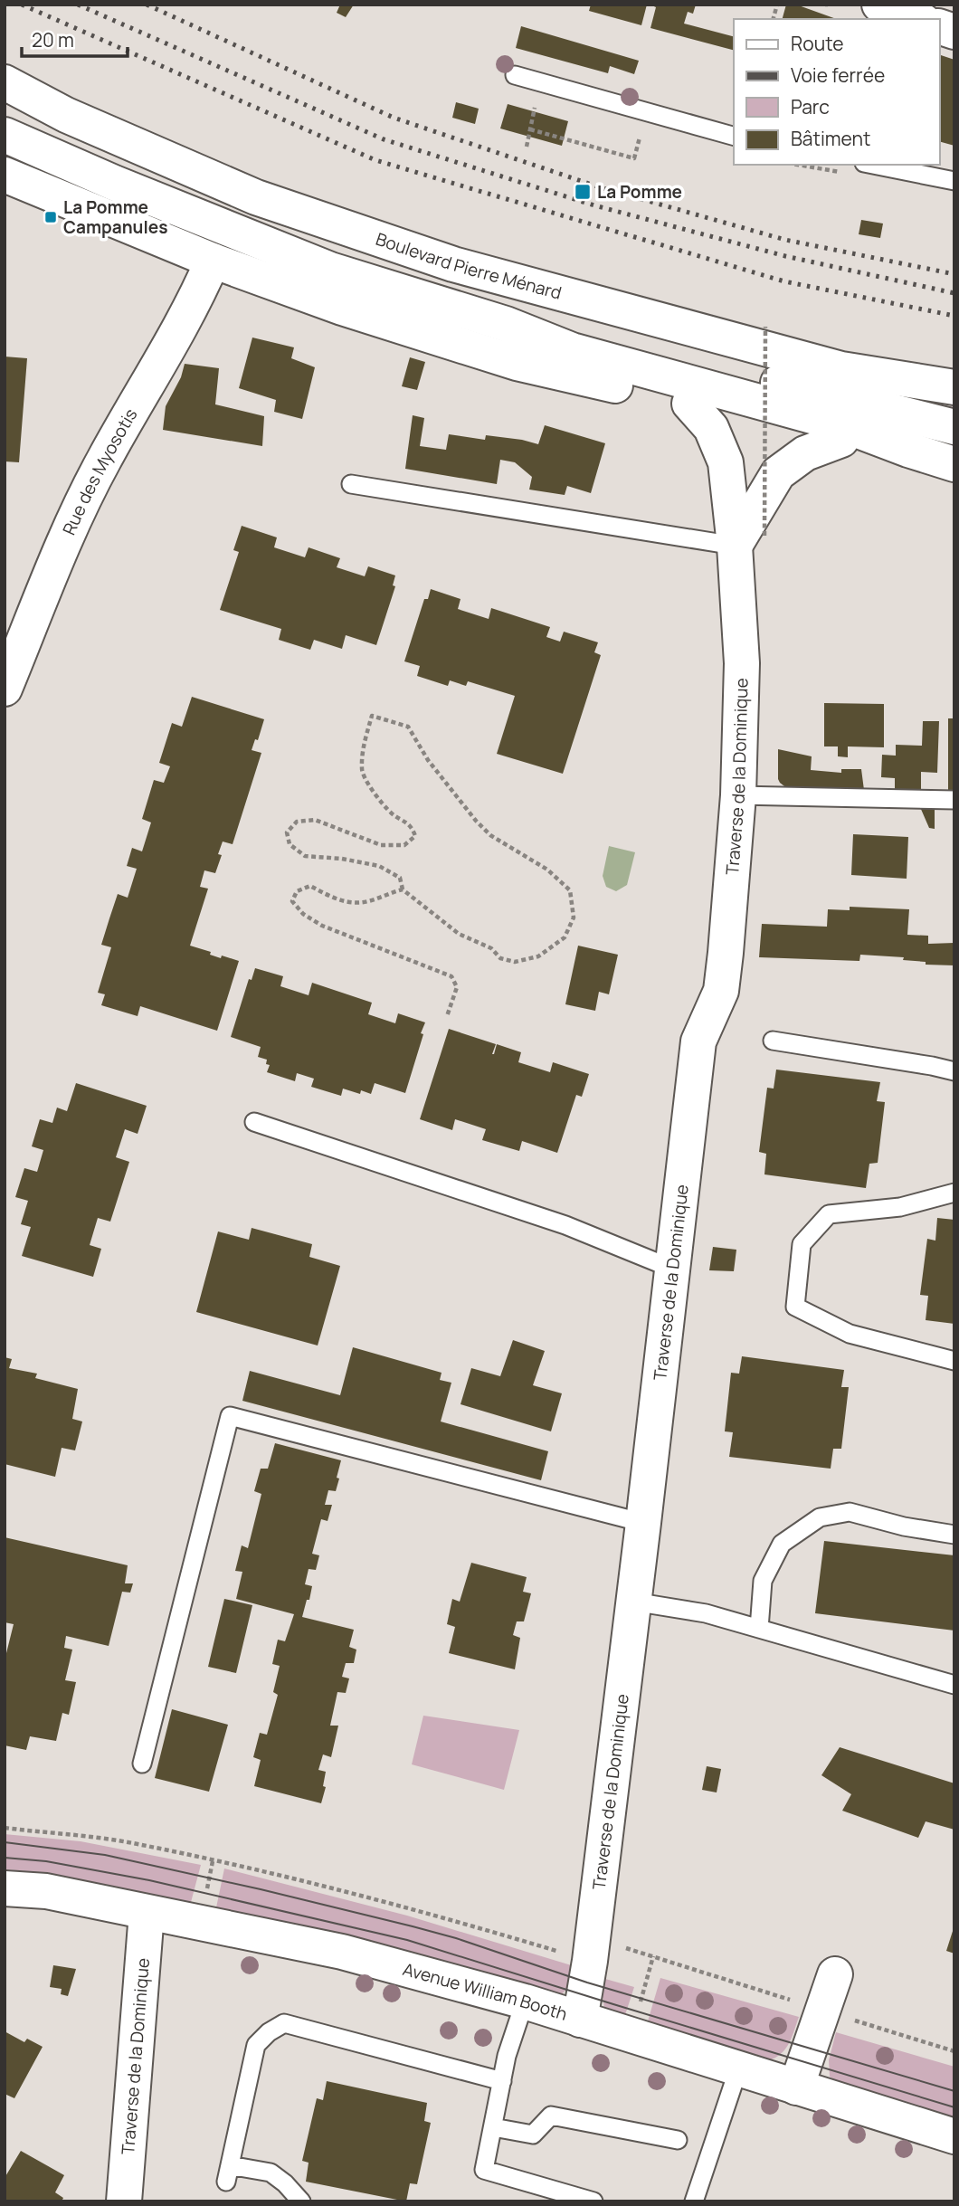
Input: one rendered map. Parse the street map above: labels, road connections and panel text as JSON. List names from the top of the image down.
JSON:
{
  "streets": {
    "street": [
      "Boulevard Pierre Ménard",
      "Rue des Myosotis",
      "Traverse de la Dominique",
      "Avenue William Booth"
    ]
  },
  "crossings": [
    ["Boulevard Pierre Ménard", "Rue des Myosotis"],
    ["Boulevard Pierre Ménard", "Traverse de la Dominique"],
    ["Traverse de la Dominique", "Avenue William Booth"]
  ],
  "places": {
    "transit": ["La Pomme", "La Pomme Campanules"]
  },
  "legend": [
    "Route",
    "Voie ferrée",
    "Parc",
    "Bâtiment"
  ],
  "scale_bar": "20 m"
}
